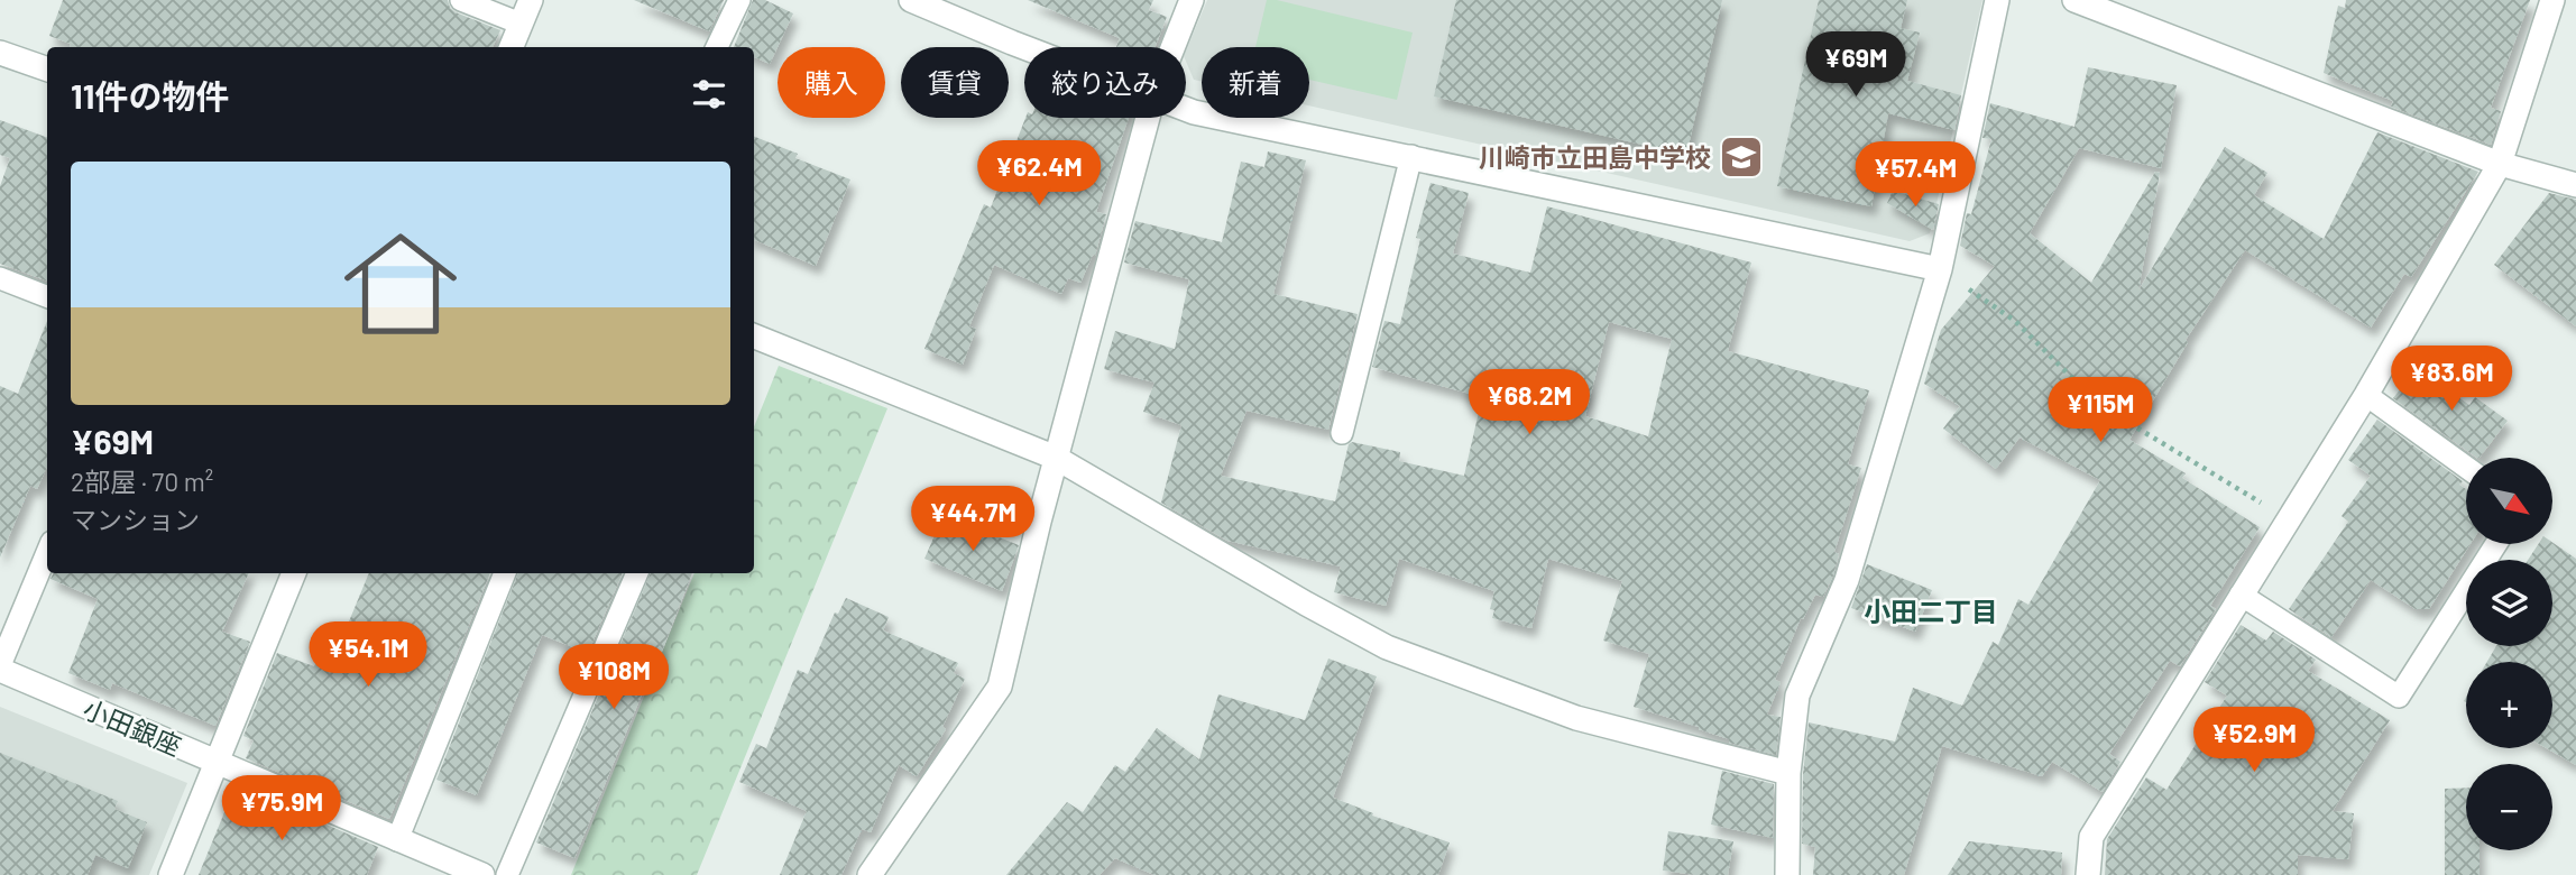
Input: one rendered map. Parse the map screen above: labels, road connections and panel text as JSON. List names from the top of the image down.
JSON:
{
  "streets": {
    "street": ["小田銀座"]
  },
  "districts": ["小田二丁目"],
  "places": {
    "school or university": ["川崎市立田島中学校"]
  },
  "north": "bottom right",
  "page": {
    "price": [
      "¥69M",
      "¥62.4M",
      "¥57.4M",
      "¥83.6M",
      "¥68.2M",
      "¥115M",
      "¥44.7M",
      "¥54.1M",
      "¥108M",
      "¥52.9M",
      "¥75.9M"
    ],
    "chip": [
      "購入",
      "賃貸",
      "絞り込み",
      "新着"
    ],
    "heading": "11件の物件",
    "list": [
      {
        "name": "¥69M",
        "note": "2部屋 · 70 m² · マンション"
      }
    ],
    "map_buttons": ["+", "−"]
  }
}
